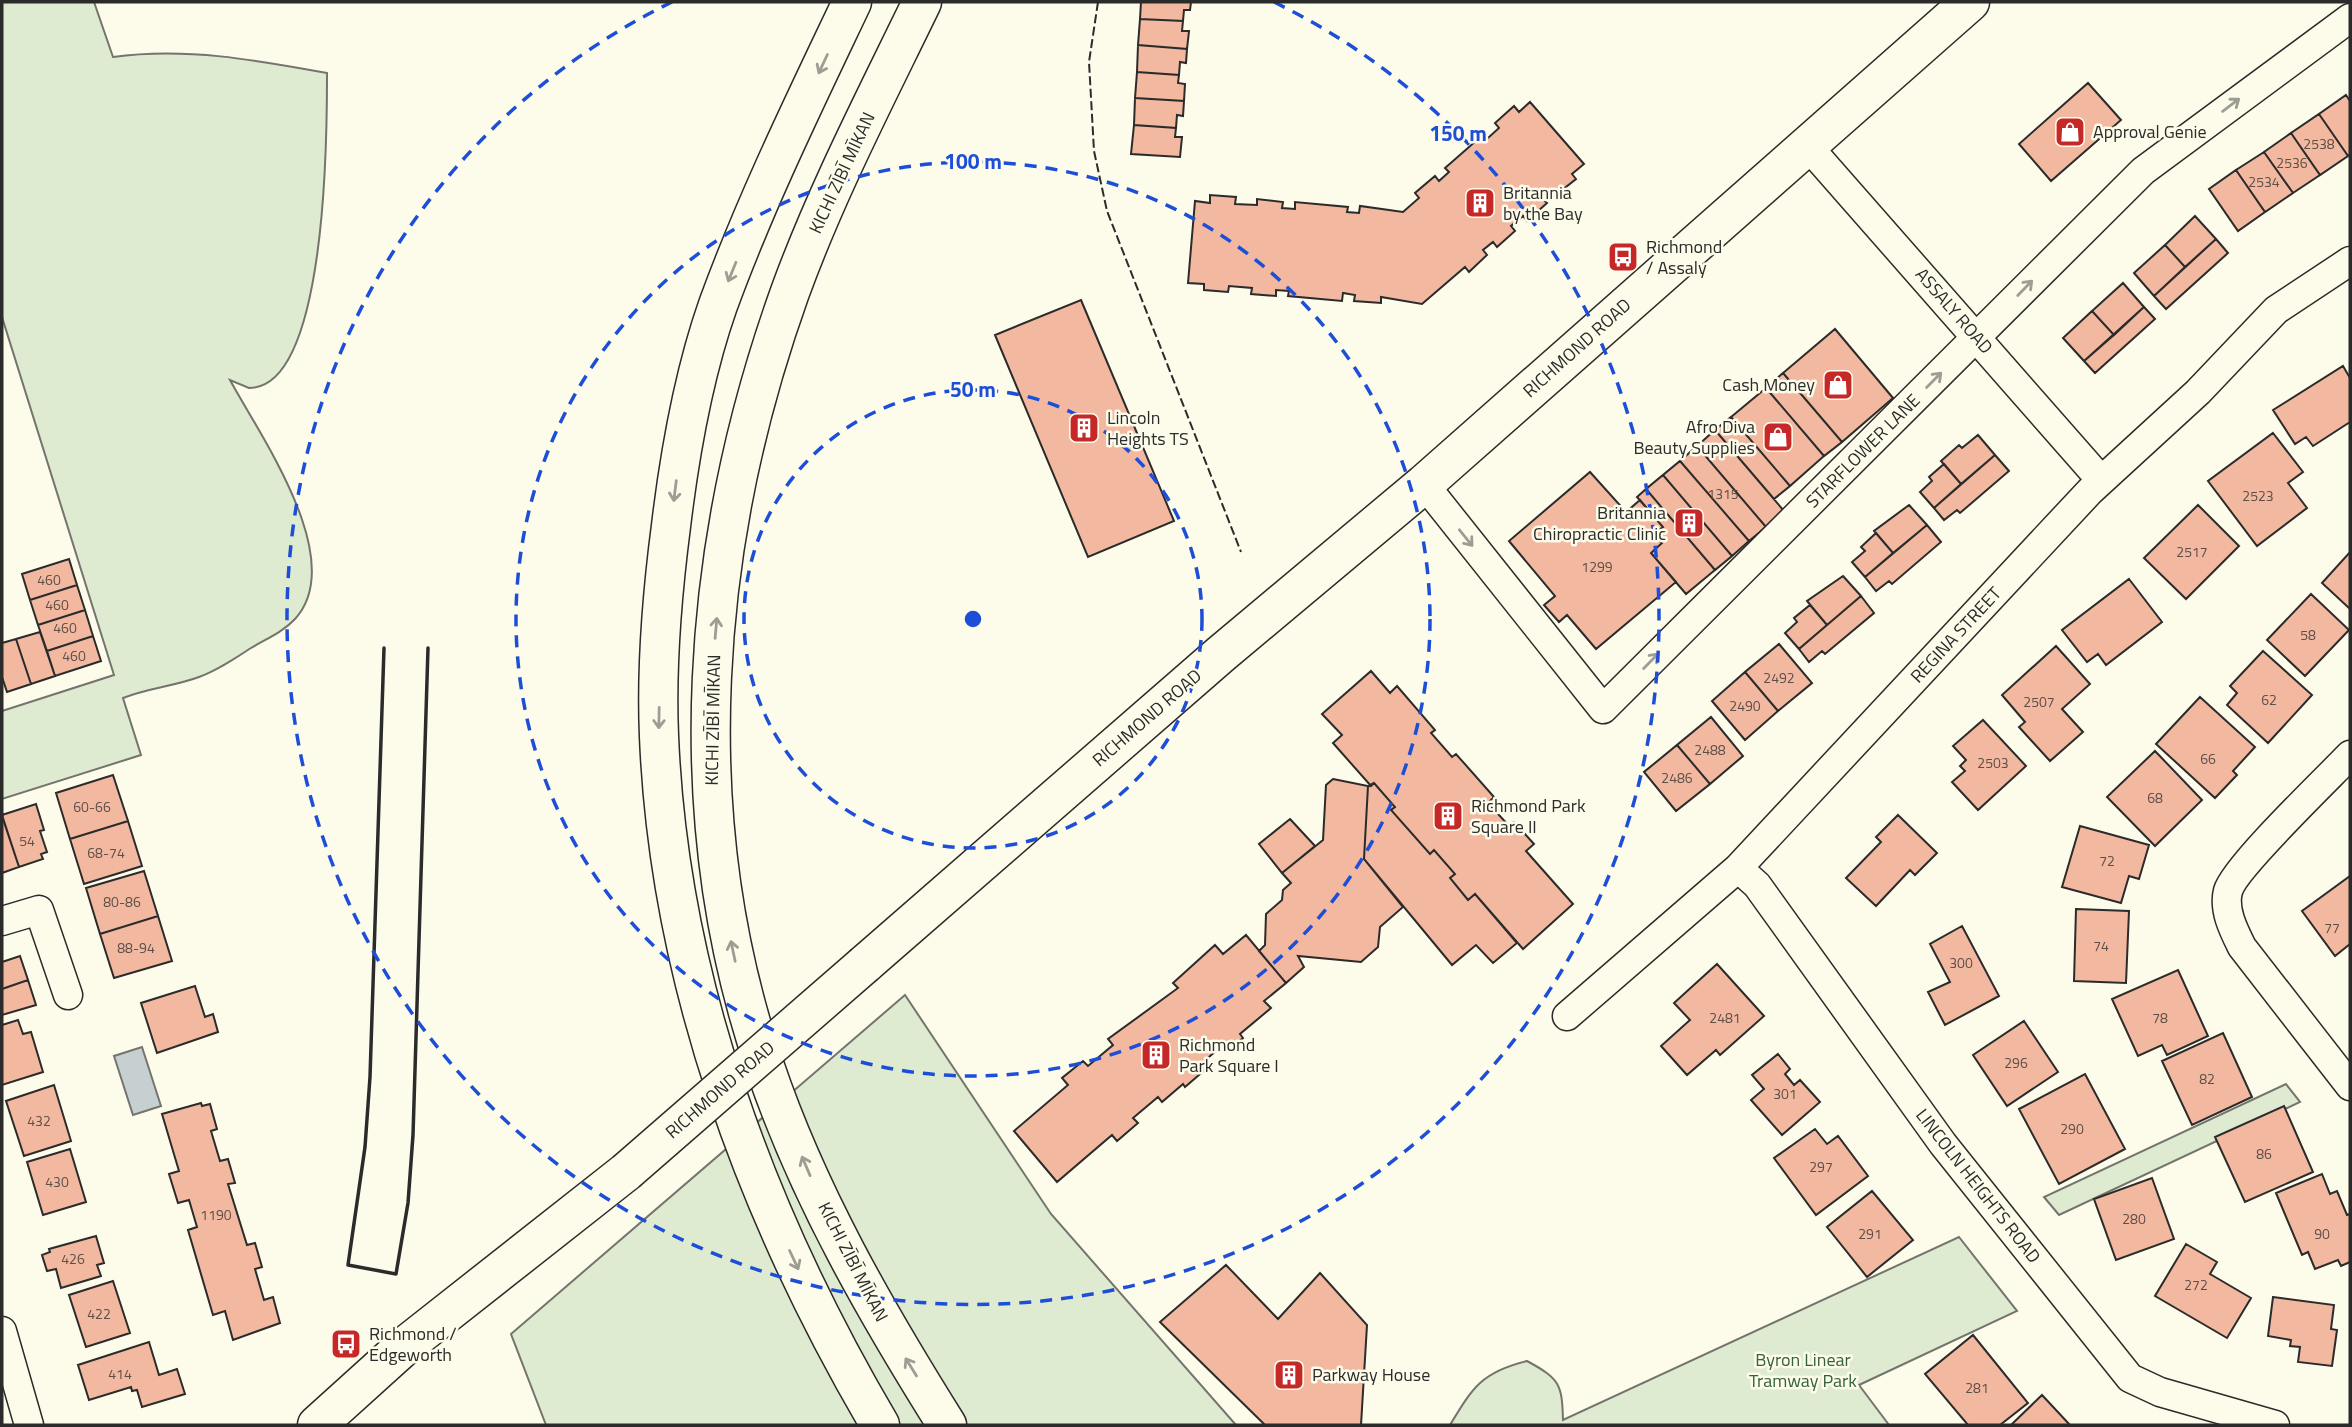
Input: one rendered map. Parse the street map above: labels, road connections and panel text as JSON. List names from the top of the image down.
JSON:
{
  "streets": {
    "main road": ["KICHI ZĪBĪ MĪKAN", "RICHMOND ROAD"],
    "street": [
      "ASSALY ROAD",
      "STARFLOWER LANE",
      "REGINA STREET",
      "LINCOLN HEIGHTS ROAD"
    ]
  },
  "crossings": [
    ["ASSALY ROAD", "RICHMOND ROAD"],
    ["ASSALY ROAD", "STARFLOWER LANE"],
    ["ASSALY ROAD", "REGINA STREET"],
    ["RICHMOND ROAD", "STARFLOWER LANE"],
    ["REGINA STREET", "LINCOLN HEIGHTS ROAD"]
  ],
  "parks": ["Byron Linear Tramway Park"],
  "places": {
    "shop": ["Approval Genie", "Cash Money", "Afro Diva Beauty Supplies"],
    "building": [
      "Britannia by the Bay",
      "Lincoln Heights TS",
      "Britannia Chiropractic Clinic",
      "Richmond Park Square II",
      "Richmond Park Square I",
      "Parkway House"
    ],
    "bus stop": ["Richmond / Assaly", "Richmond / Edgeworth"]
  },
  "house_numbers": [
    "2538",
    "2536",
    "2534",
    "1315",
    "2523",
    "2517",
    "1299",
    "460",
    "460",
    "460",
    "58",
    "460",
    "2492",
    "62",
    "2507",
    "2490",
    "2488",
    "66",
    "2503",
    "2486",
    "68",
    "60-66",
    "54",
    "68-74",
    "72",
    "80-86",
    "77",
    "74",
    "88-94",
    "300",
    "2481",
    "78",
    "296",
    "82",
    "301",
    "432",
    "290",
    "86",
    "297",
    "430",
    "1190",
    "280",
    "291",
    "90",
    "426",
    "272",
    "422",
    "414",
    "281"
  ],
  "rings": ["150 m", "100 m", "50 m"]
}
